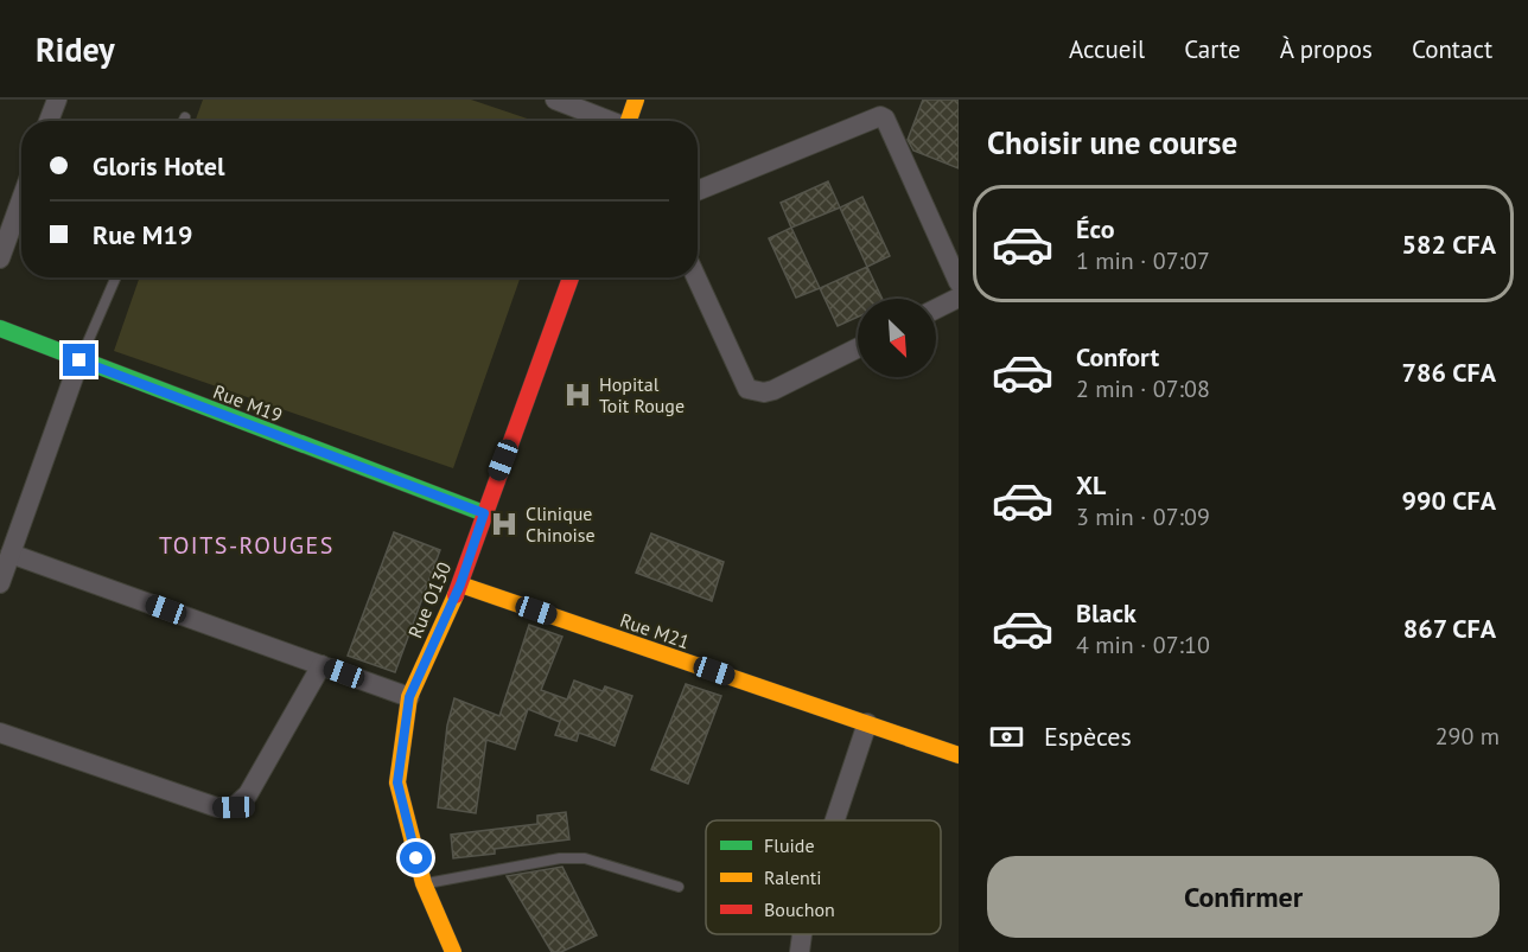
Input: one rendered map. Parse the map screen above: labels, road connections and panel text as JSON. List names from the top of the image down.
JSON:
{
  "streets": {
    "street": ["Rue M19", "Rue O130", "Rue M21"]
  },
  "crossings": [
    ["Rue M19", "Rue O130"],
    ["Rue O130", "Rue M21"]
  ],
  "districts": ["TOITS-ROUGES"],
  "places": {
    "hospital": ["Hopital Toit Rouge", "Clinique Chinoise"]
  },
  "legend": ["Fluide", "Ralenti", "Bouchon"],
  "north": "bottom right",
  "page": {
    "header": "Ridey",
    "nav": [
      "Accueil",
      "Carte",
      "À propos",
      "Contact"
    ],
    "heading": "Choisir une course",
    "banner": ["Gloris Hotel", "Rue M19"],
    "list": [
      {
        "name": "Éco",
        "note": "1 min · 07:07",
        "value": "582 CFA"
      },
      {
        "name": "Confort",
        "note": "2 min · 07:08",
        "value": "786 CFA"
      },
      {
        "name": "XL",
        "note": "3 min · 07:09",
        "value": "990 CFA"
      },
      {
        "name": "Black",
        "note": "4 min · 07:10",
        "value": "867 CFA"
      }
    ],
    "pay": ["Espèces", "290 m"],
    "buttons": "Confirmer"
  }
}
